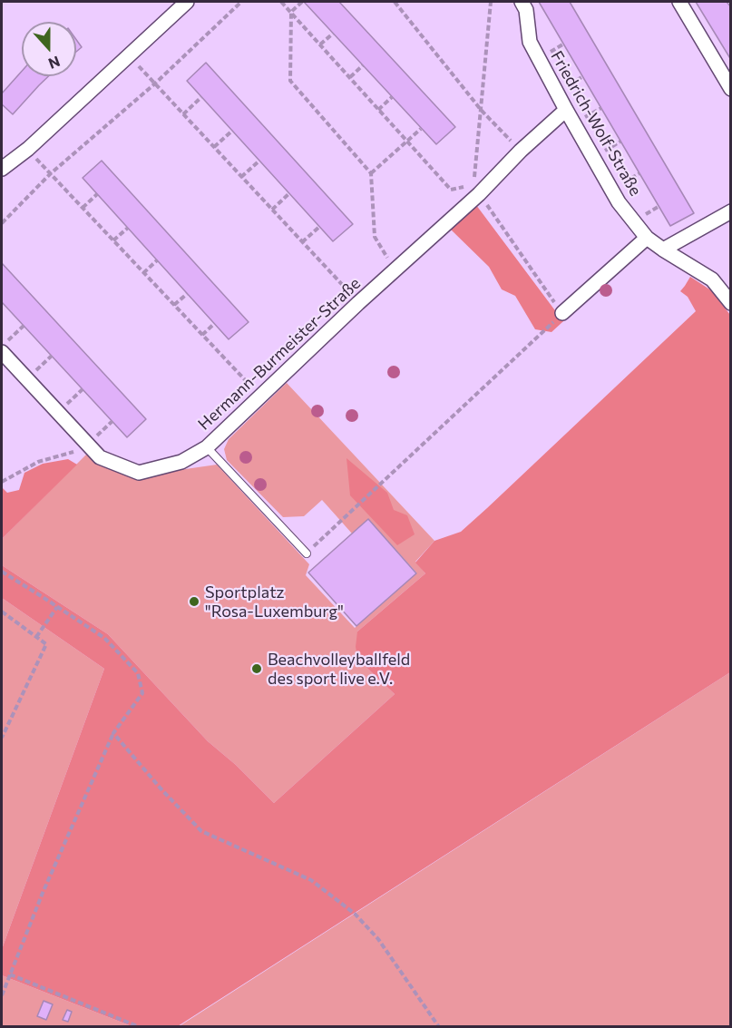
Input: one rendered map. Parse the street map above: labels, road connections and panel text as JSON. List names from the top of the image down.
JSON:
{
  "streets": {
    "street": ["Friedrich-Wolf-Straße", "Hermann-Burmeister-Straße"]
  },
  "crossings": [
    ["Friedrich-Wolf-Straße", "Hermann-Burmeister-Straße"]
  ],
  "places": ["Sportplatz \"Rosa-Luxemburg\"", "Beachvolleyballfeld des sport live e.V."],
  "north": "bottom"
}
